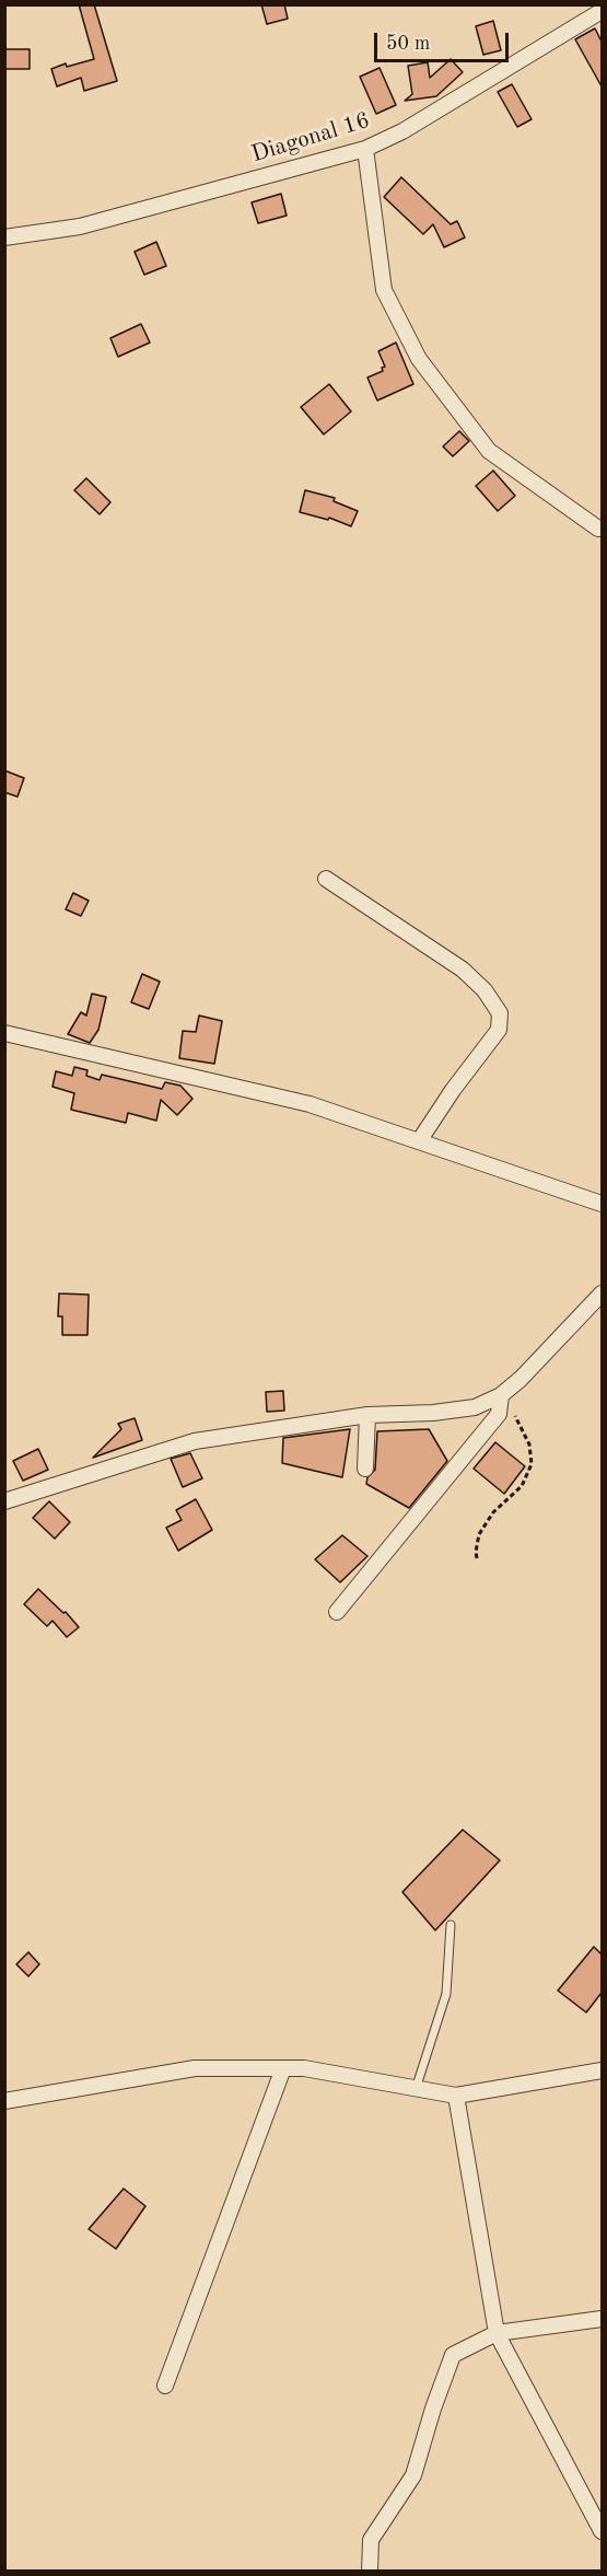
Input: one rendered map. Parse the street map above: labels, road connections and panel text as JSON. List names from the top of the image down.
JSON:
{
  "streets": {
    "street": ["Diagonal 16"]
  },
  "scale_bar": "50 m"
}
